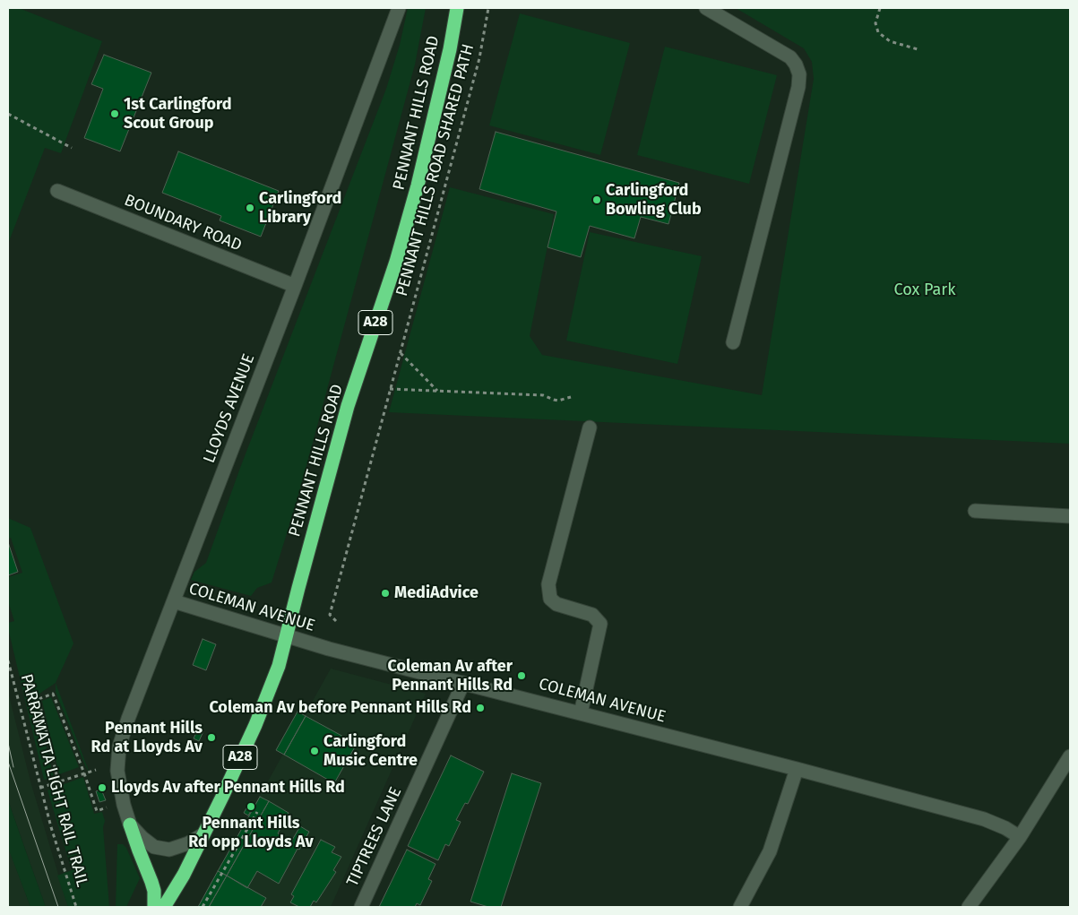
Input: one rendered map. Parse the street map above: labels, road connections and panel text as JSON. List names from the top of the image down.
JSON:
{
  "streets": {
    "highway": ["PENNANT HILLS ROAD", "A28"],
    "street": [
      "BOUNDARY ROAD",
      "LLOYDS AVENUE",
      "COLEMAN AVENUE",
      "TIPTREES LANE"
    ],
    "path": ["PENNANT HILLS ROAD SHARED PATH", "PARRAMATTA LIGHT RAIL TRAIL"]
  },
  "crossings": [
    ["PENNANT HILLS ROAD", "COLEMAN AVENUE"],
    ["BOUNDARY ROAD", "LLOYDS AVENUE"],
    ["LLOYDS AVENUE", "COLEMAN AVENUE"],
    ["COLEMAN AVENUE", "TIPTREES LANE"]
  ],
  "parks": ["Cox Park"],
  "places": [
    "1st Carlingford Scout Group",
    "Carlingford Bowling Club",
    "Carlingford Library",
    "MediAdvice",
    "Coleman Av after Pennant Hills Rd",
    "Coleman Av before Pennant Hills Rd",
    "Pennant Hills Rd at Lloyds Av",
    "Carlingford Music Centre",
    "Lloyds Av after Pennant Hills Rd",
    "Pennant Hills Rd opp Lloyds Av"
  ]
}
